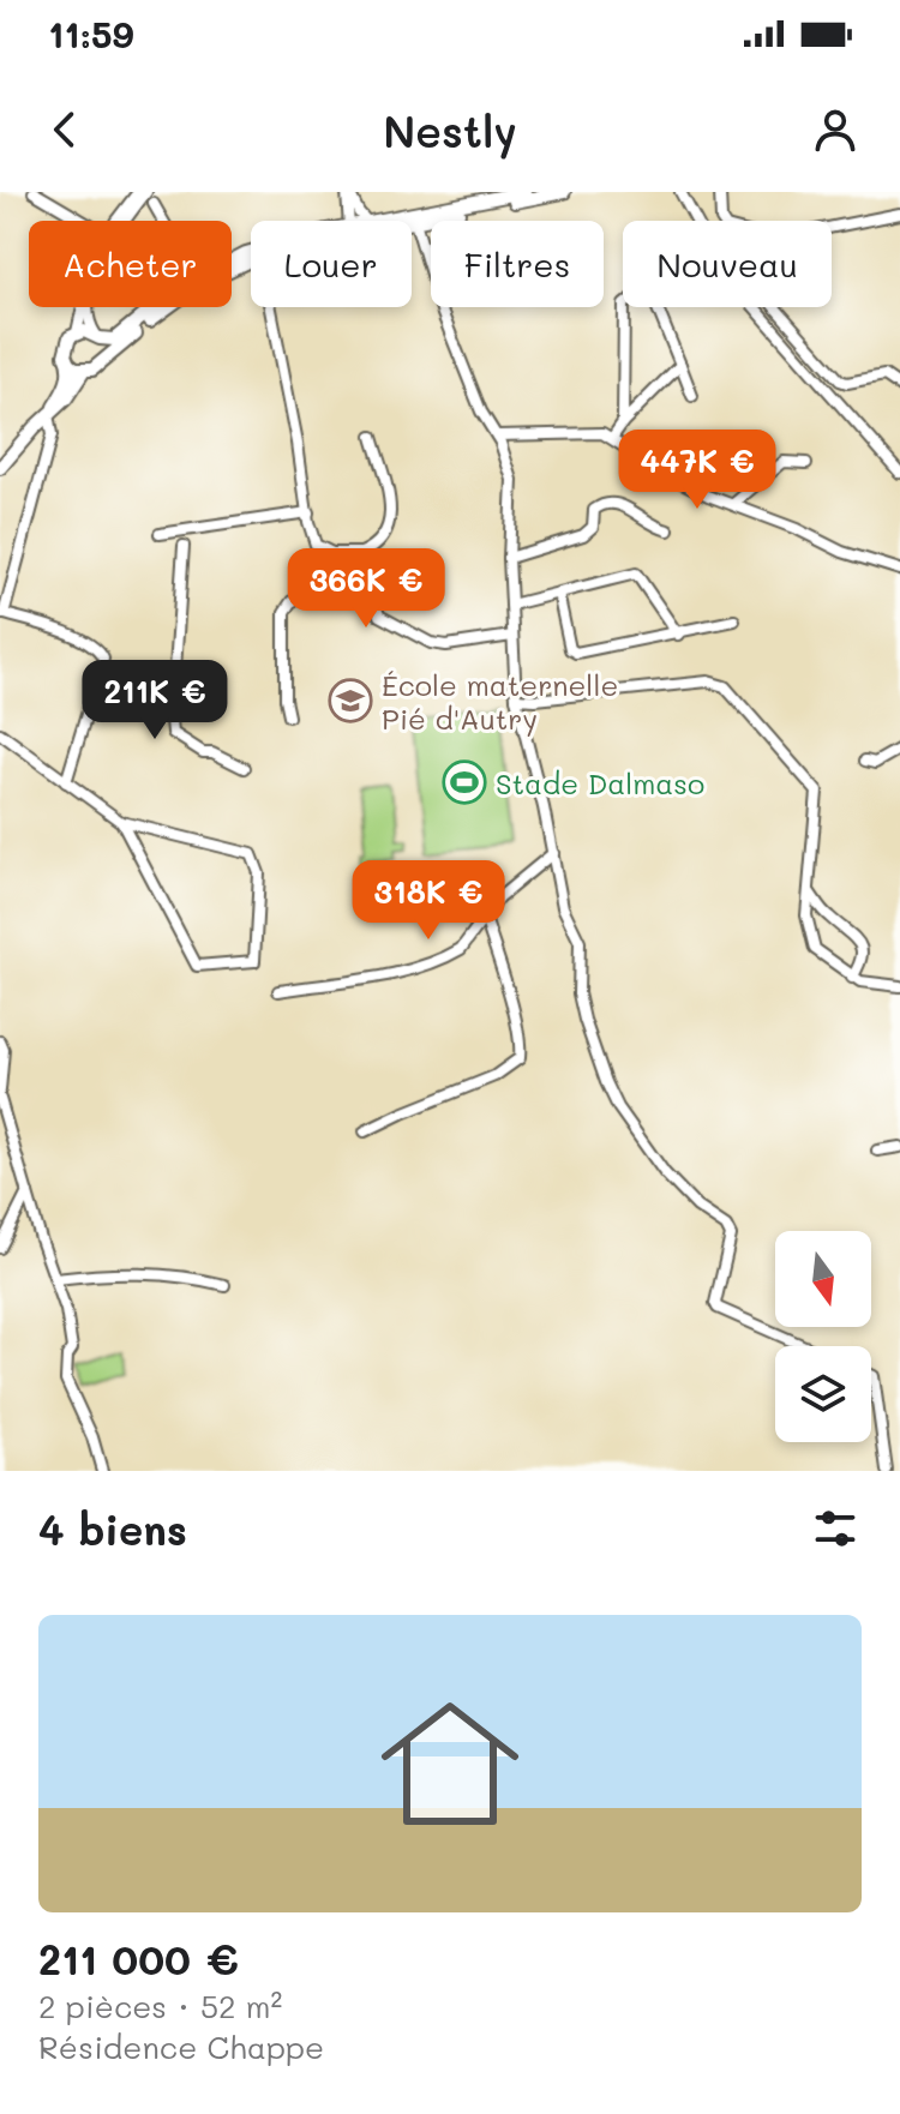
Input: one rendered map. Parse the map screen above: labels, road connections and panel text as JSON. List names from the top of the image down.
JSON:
{
  "places": {
    "school or university": ["École maternelle Pié d'Autry"],
    "sports": ["Stade Dalmaso"]
  },
  "north": "bottom",
  "page": {
    "status": "11:59",
    "header": "Nestly",
    "chip": [
      "Acheter",
      "Louer",
      "Filtres",
      "Nouveau"
    ],
    "price": [
      "447K €",
      "366K €",
      "211K €",
      "318K €"
    ],
    "heading": "4 biens",
    "list": [
      {
        "name": "211 000 €",
        "note": "2 pièces · 52 m² · Résidence Chappe"
      }
    ]
  }
}
